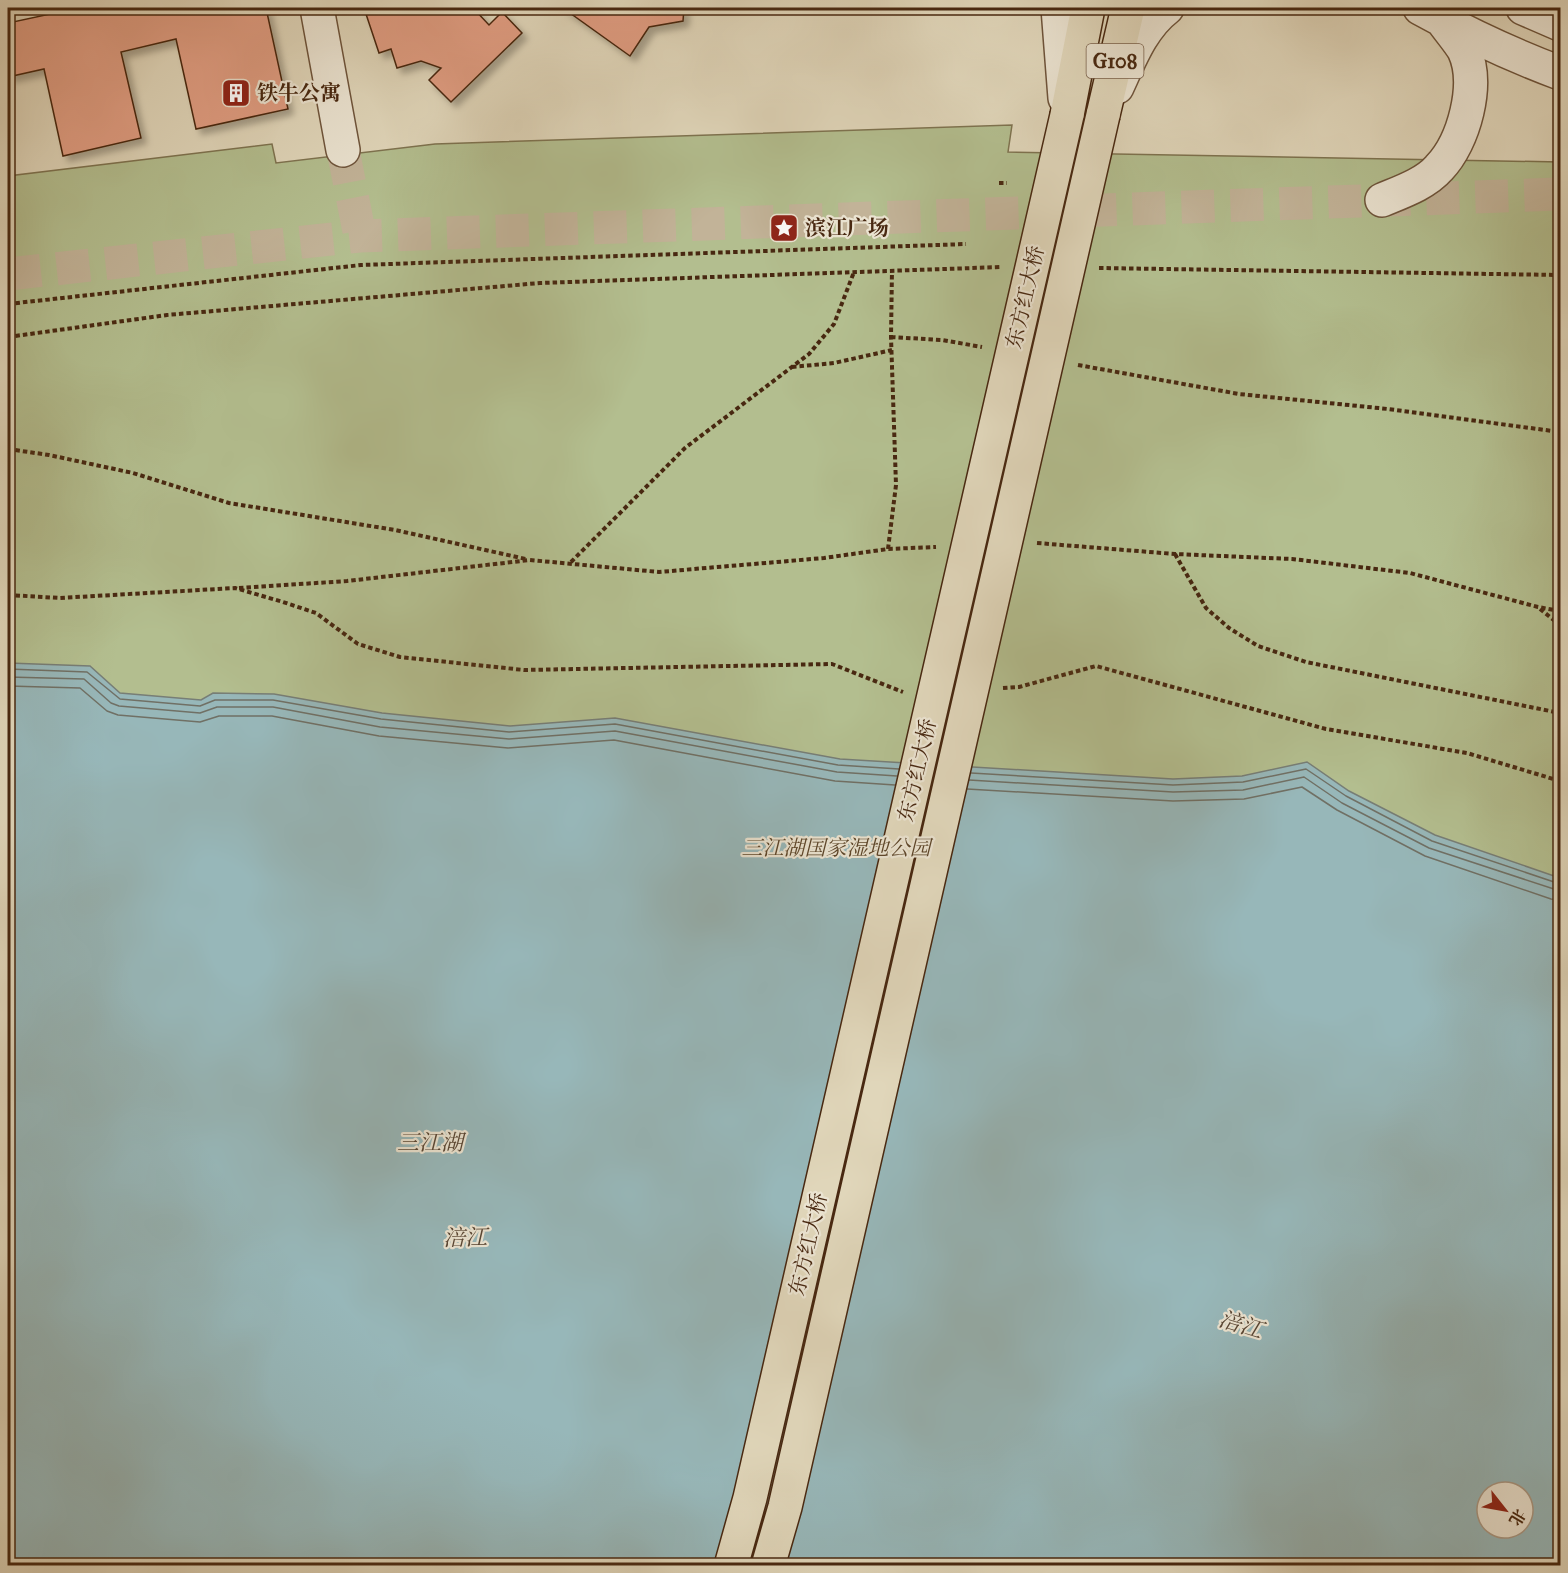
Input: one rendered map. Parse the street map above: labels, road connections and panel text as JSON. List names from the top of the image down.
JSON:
{
  "streets": {
    "highway": ["G108", "东方红大桥"]
  },
  "crossings": [
    ["G108", "东方红大桥"]
  ],
  "water": ["三江湖", "涪江"],
  "parks": ["三江湖国家湿地公园"],
  "places": {
    "building": ["铁牛公寓"],
    "place": ["滨江广场"]
  },
  "north": "bottom right"
}
